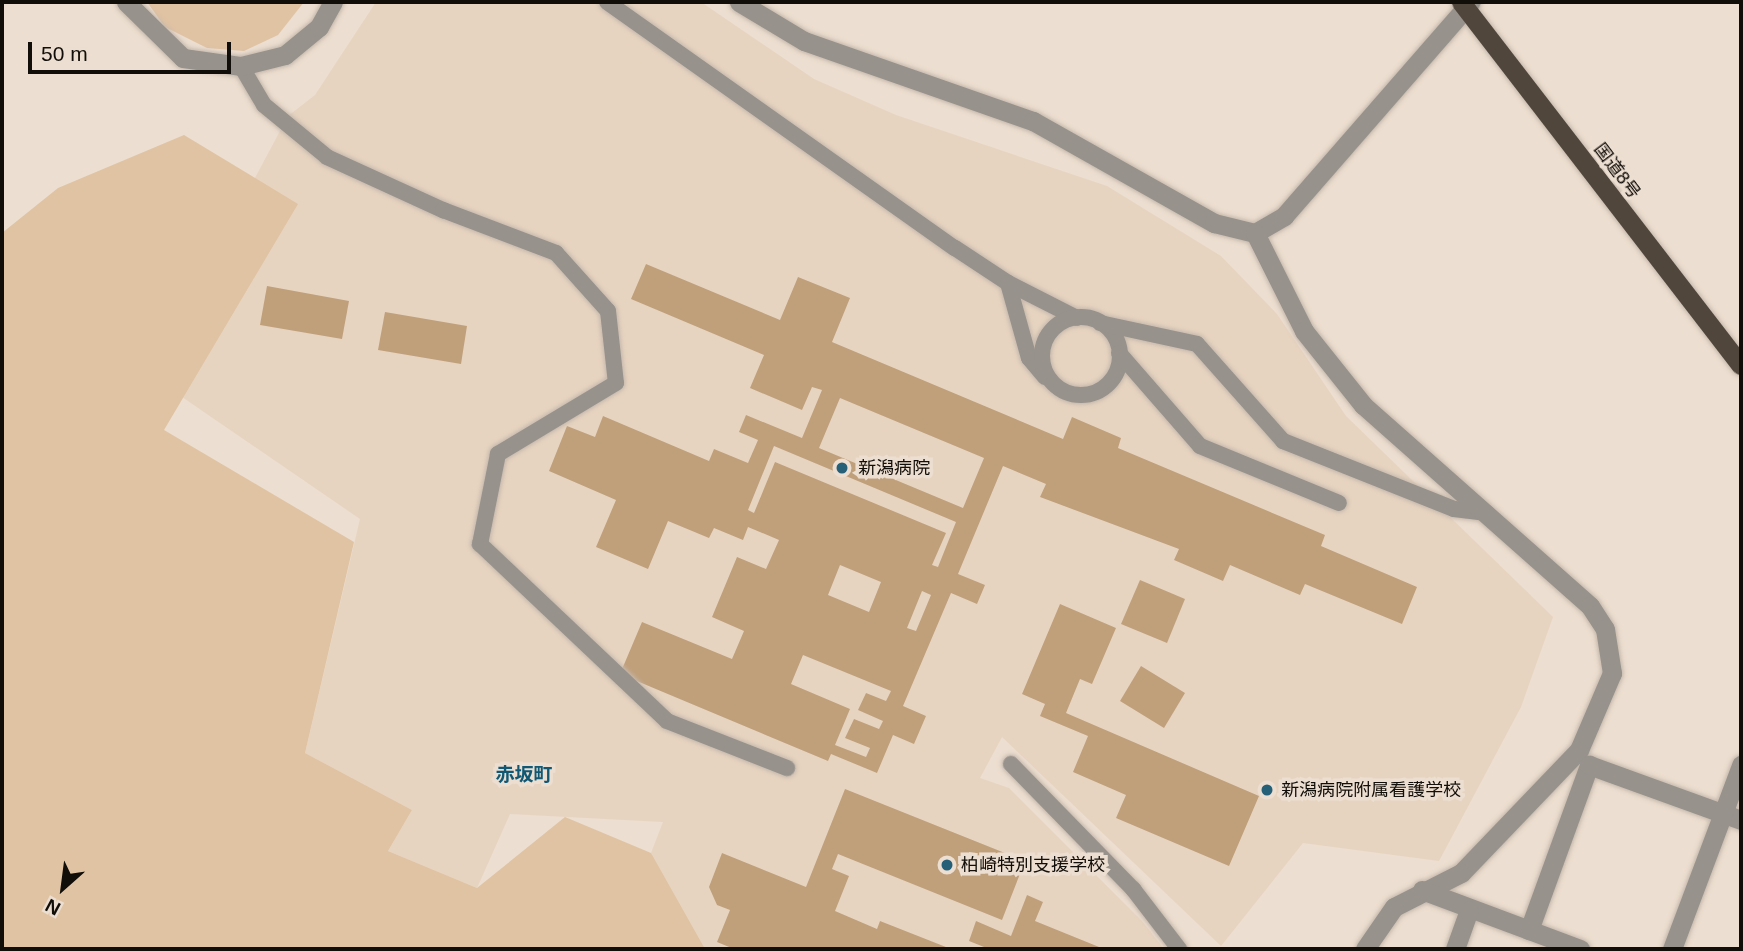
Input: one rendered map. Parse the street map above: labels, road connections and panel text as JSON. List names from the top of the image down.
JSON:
{
  "streets": {
    "highway": ["国道8号"]
  },
  "districts": ["赤坂町"],
  "places": ["新潟病院", "新潟病院附属看護学校", "柏崎特別支援学校"],
  "scale_bar": "50 m",
  "north": "bottom left"
}
